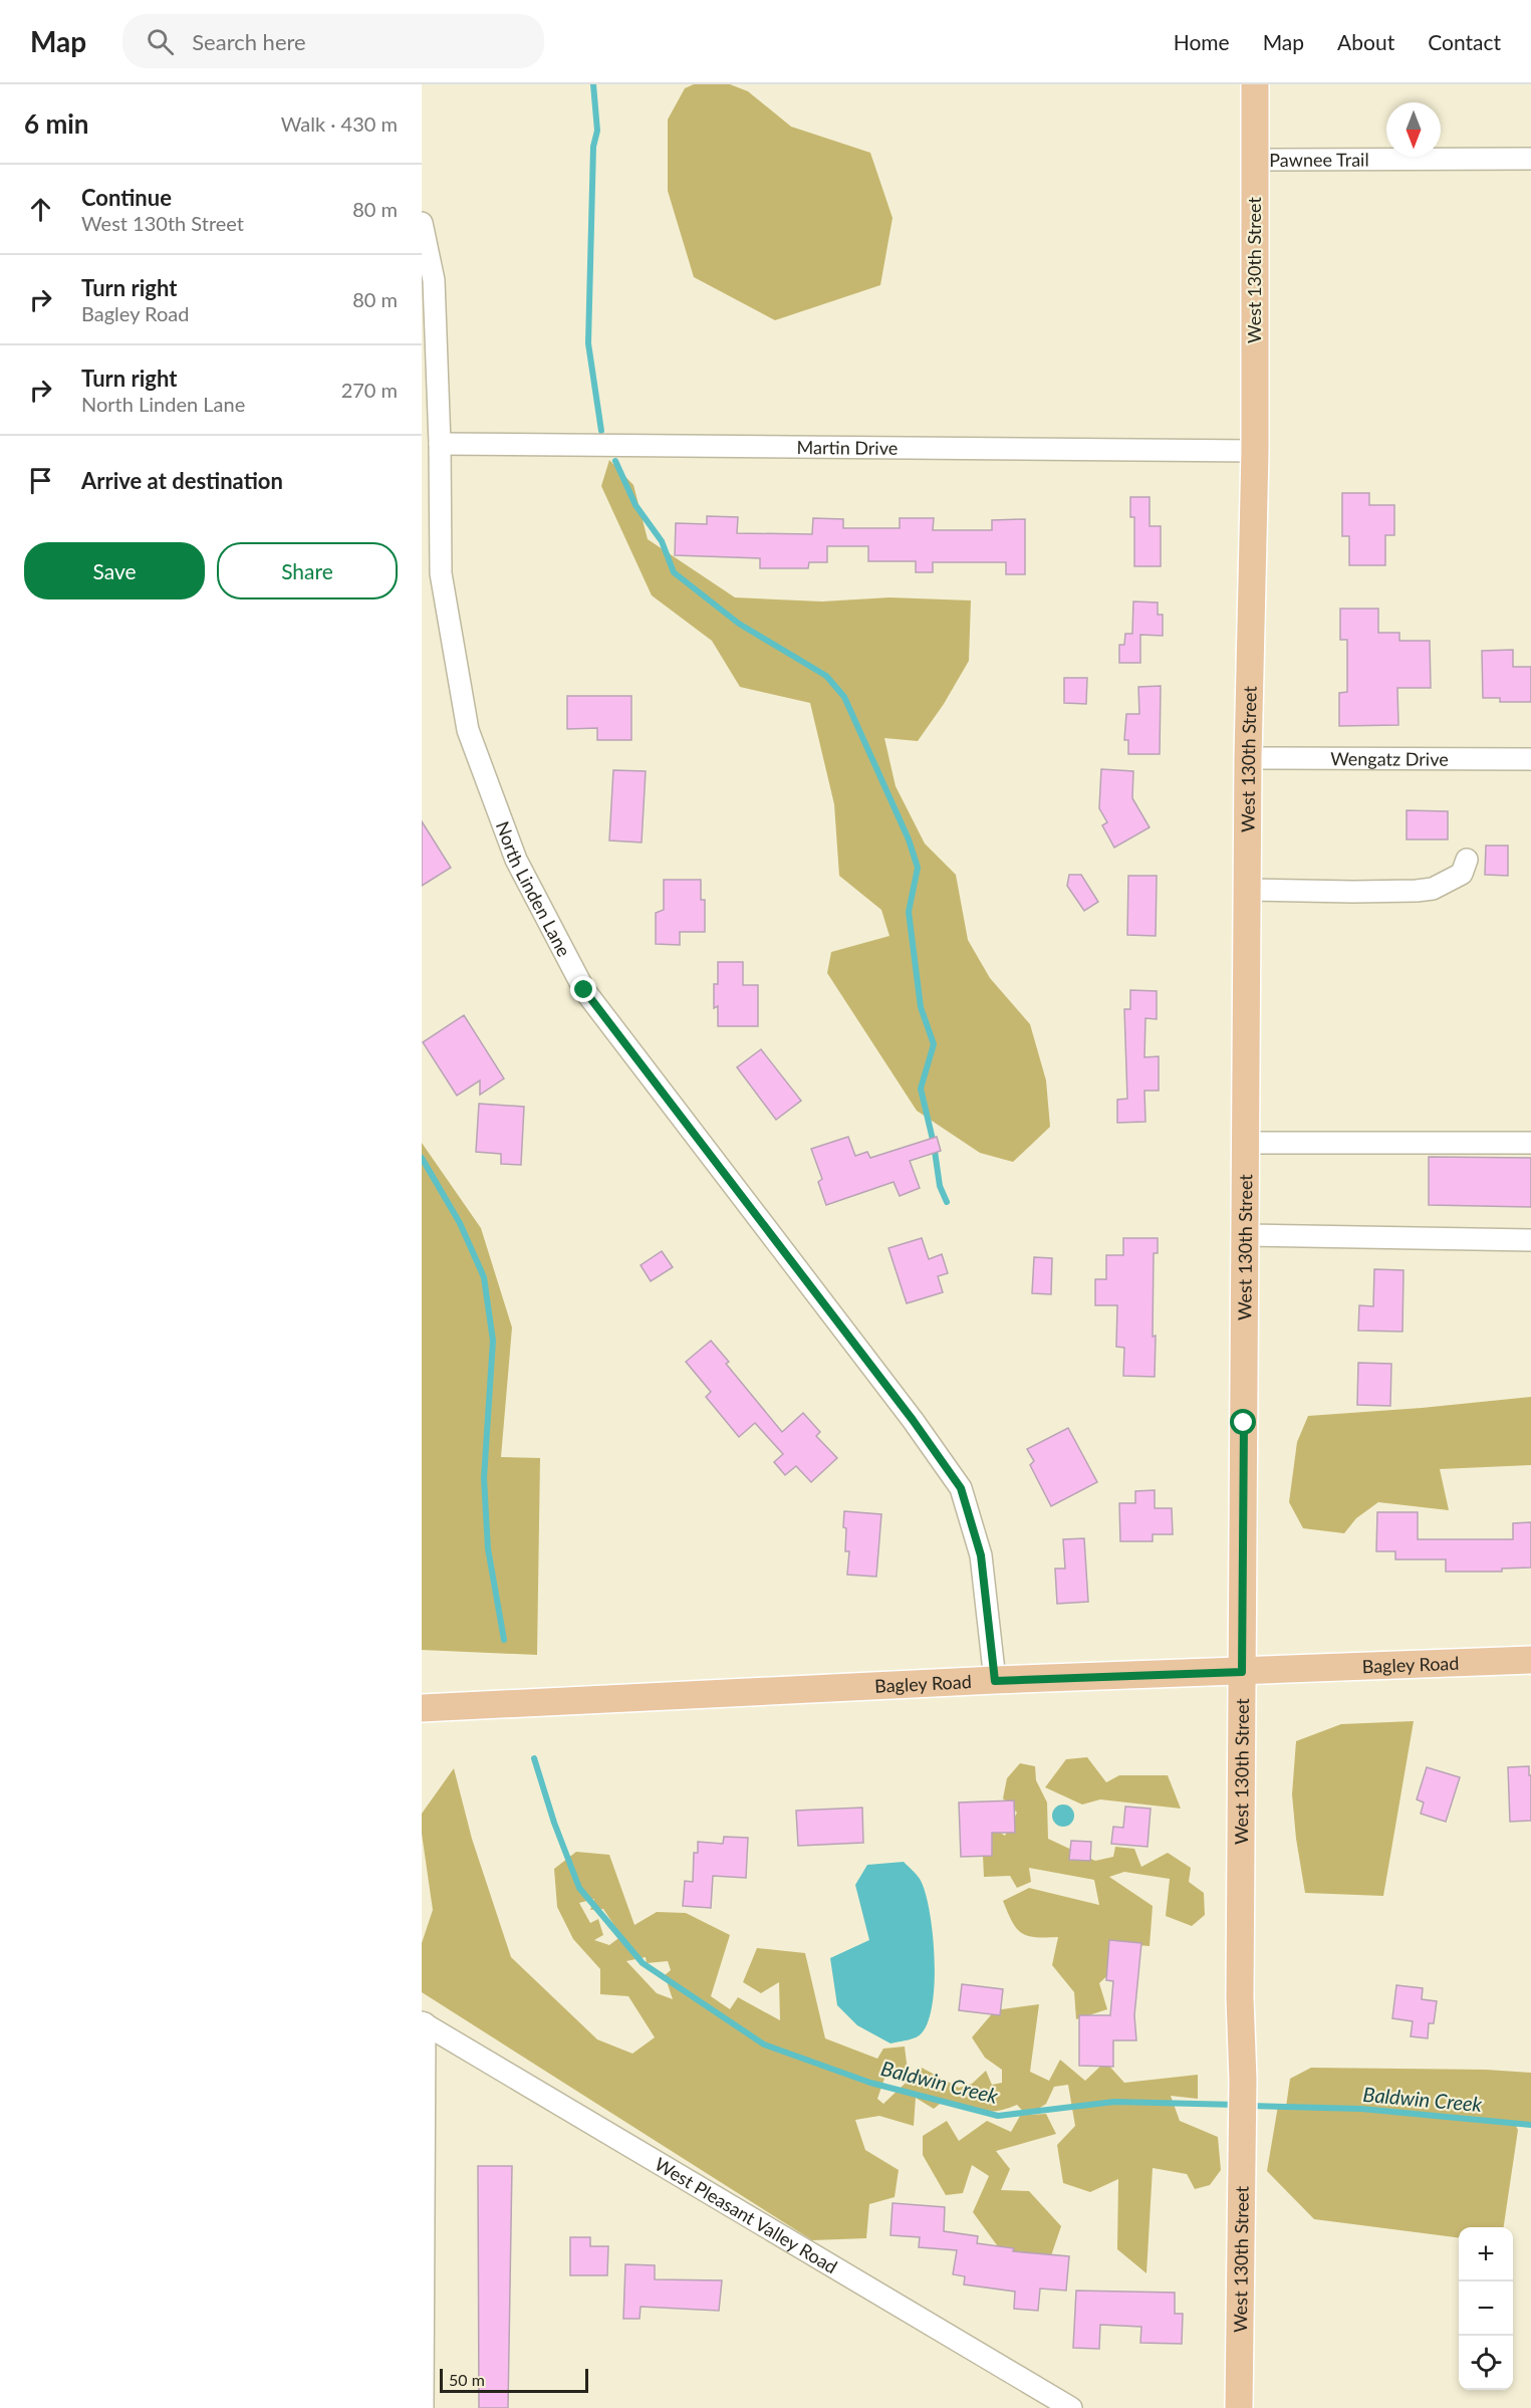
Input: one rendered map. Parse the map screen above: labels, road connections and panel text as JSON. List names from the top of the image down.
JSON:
{
  "streets": {
    "main road": ["West 130th Street", "Bagley Road"],
    "street": [
      "Pawnee Trail",
      "Martin Drive",
      "Wengatz Drive",
      "North Linden Lane",
      "West Pleasant Valley Road"
    ]
  },
  "crossings": [
    ["Pawnee Trail", "West 130th Street"],
    ["West 130th Street", "Martin Drive"],
    ["West 130th Street", "Wengatz Drive"],
    ["West 130th Street", "Bagley Road"],
    ["Martin Drive", "North Linden Lane"],
    ["North Linden Lane", "Bagley Road"]
  ],
  "water": ["Baldwin Creek"],
  "scale_bar": "50 m",
  "north": "bottom",
  "page": {
    "header": "Map",
    "search": "Search here",
    "nav": [
      "Home",
      "Map",
      "About",
      "Contact"
    ],
    "heading": ["6 min", "Walk · 430 m"],
    "list": [
      ["Continue", "West 130th Street", "80 m"],
      ["Turn right", "Bagley Road", "80 m"],
      ["Turn right", "North Linden Lane", "270 m"],
      "Arrive at destination"
    ],
    "buttons": ["Save", "Share"],
    "map_buttons": ["+", "−"],
    "scale": "50 m"
  }
}
